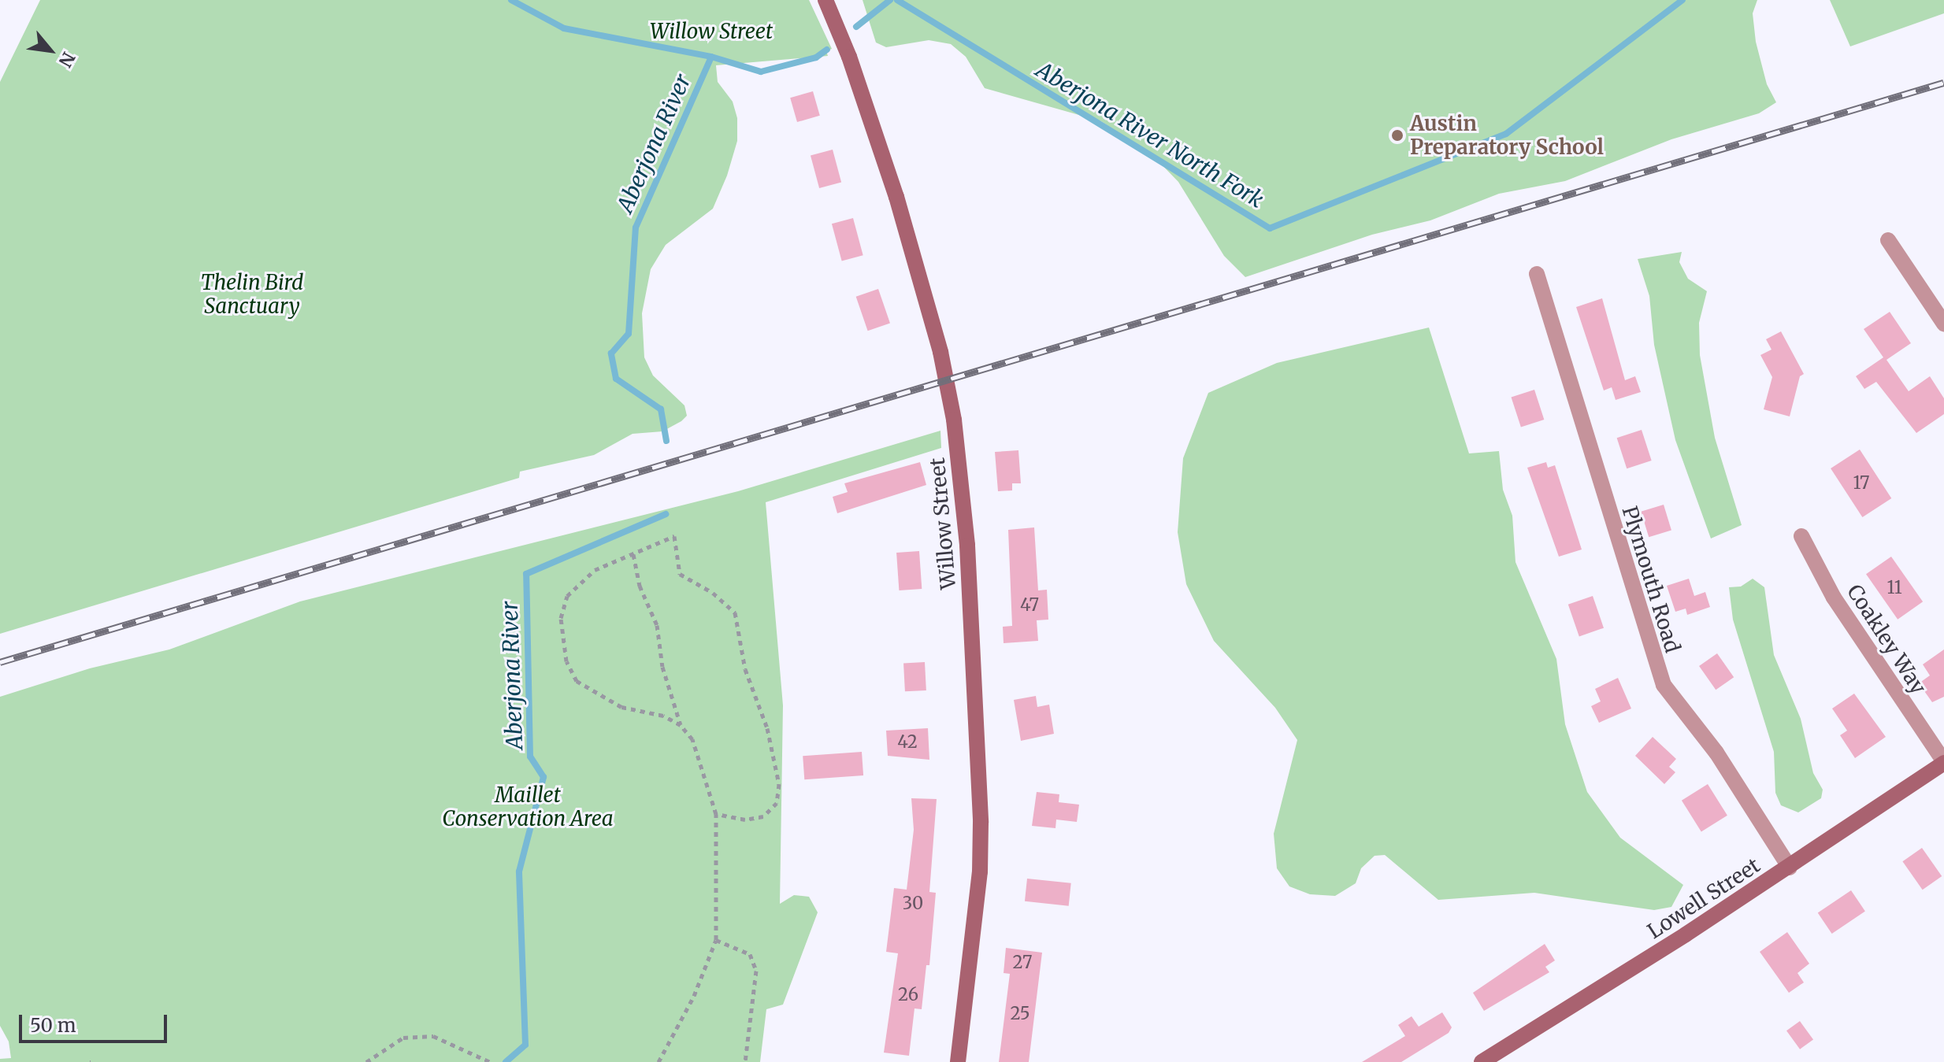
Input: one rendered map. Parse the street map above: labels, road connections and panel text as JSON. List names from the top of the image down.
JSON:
{
  "streets": {
    "main road": ["Willow Street", "Lowell Street"],
    "street": ["Plymouth Road", "Coakley Way"]
  },
  "crossings": [
    ["Plymouth Road", "Lowell Street"],
    ["Coakley Way", "Lowell Street"]
  ],
  "water": ["Aberjona River North Fork", "Aberjona River"],
  "parks": ["Willow Street", "Thelin Bird Sanctuary", "Maillet Conservation Area"],
  "places": ["Austin Preparatory School"],
  "house_numbers": [
    "17",
    "11",
    "47",
    "42",
    "30",
    "27",
    "26",
    "25"
  ],
  "scale_bar": "50 m",
  "north": "bottom right"
}
